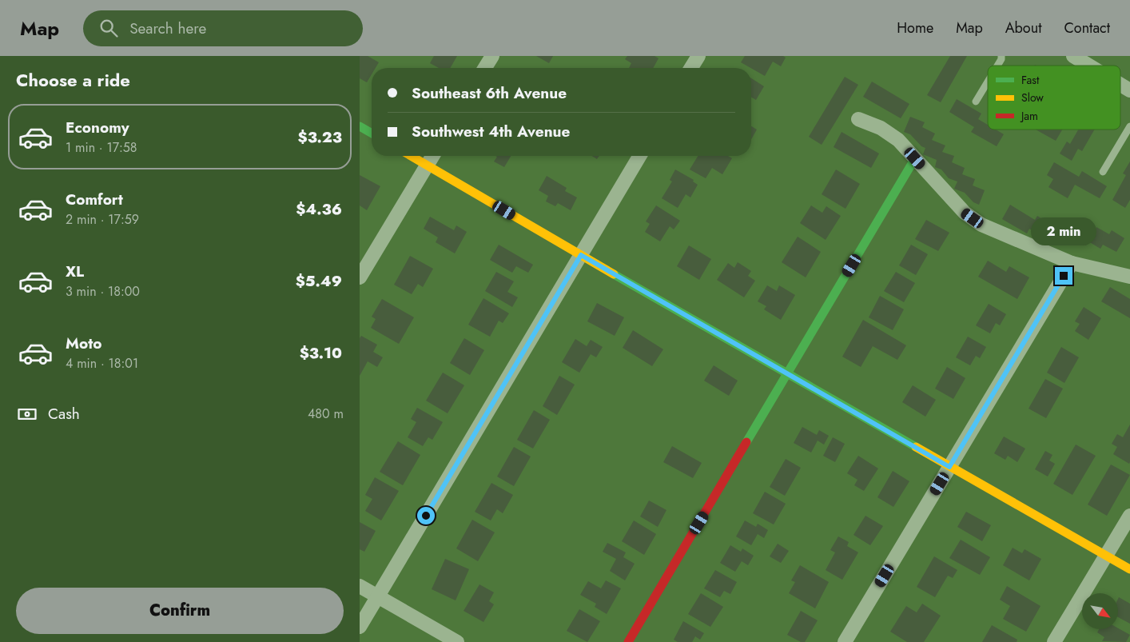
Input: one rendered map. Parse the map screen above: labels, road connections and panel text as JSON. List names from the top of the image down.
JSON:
{
  "legend": ["Fast", "Slow", "Jam"],
  "north": "bottom right",
  "page": {
    "header": "Map",
    "search": "Search here",
    "nav": [
      "Home",
      "Map",
      "About",
      "Contact"
    ],
    "heading": "Choose a ride",
    "banner": ["Southeast 6th Avenue", "Southwest 4th Avenue"],
    "list": [
      {
        "name": "Economy",
        "note": "1 min · 17:58",
        "value": "$3.23"
      },
      {
        "name": "Comfort",
        "note": "2 min · 17:59",
        "value": "$4.36"
      },
      {
        "name": "XL",
        "note": "3 min · 18:00",
        "value": "$5.49"
      },
      {
        "name": "Moto",
        "note": "4 min · 18:01",
        "value": "$3.10"
      }
    ],
    "bubble": "2 min",
    "pay": ["Cash", "480 m"],
    "buttons": "Confirm"
  }
}
